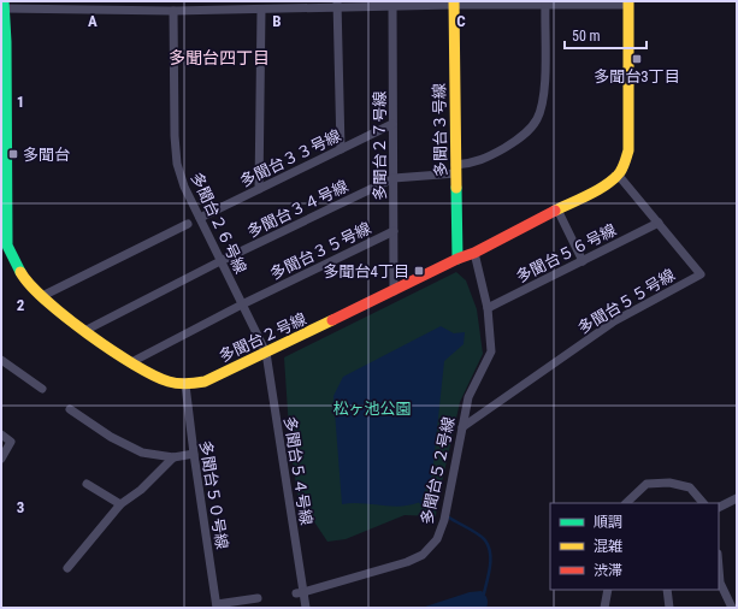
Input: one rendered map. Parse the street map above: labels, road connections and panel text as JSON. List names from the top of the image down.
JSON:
{
  "streets": {
    "street": [
      "多聞台３号線",
      "多聞台２７号線",
      "多聞台３３号線",
      "多聞台３４号線",
      "多聞台２６号線",
      "多聞台３５号線",
      "多聞台５６号線",
      "多聞台５５号線",
      "多聞台２号線",
      "多聞台５４号線",
      "多聞台５２号線",
      "多聞台５０号線"
    ]
  },
  "crossings": [
    ["多聞台３号線", "多聞台２号線"],
    ["多聞台２７号線", "多聞台３３号線"],
    ["多聞台２７号線", "多聞台３４号線"],
    ["多聞台２７号線", "多聞台３５号線"],
    ["多聞台２７号線", "多聞台２号線"],
    ["多聞台３３号線", "多聞台２６号線"],
    ["多聞台３４号線", "多聞台２６号線"],
    ["多聞台３４号線", "多聞台２号線"],
    ["多聞台２６号線", "多聞台３５号線"],
    ["多聞台２６号線", "多聞台２号線"],
    ["多聞台２６号線", "多聞台５４号線"],
    ["多聞台３５号線", "多聞台２号線"],
    ["多聞台５６号線", "多聞台５５号線"],
    ["多聞台５６号線", "多聞台５２号線"],
    ["多聞台５５号線", "多聞台２号線"],
    ["多聞台５５号線", "多聞台５２号線"],
    ["多聞台２号線", "多聞台５４号線"],
    ["多聞台２号線", "多聞台５２号線"],
    ["多聞台２号線", "多聞台５０号線"],
    ["多聞台５４号線", "多聞台５２号線"]
  ],
  "districts": ["多聞台四丁目"],
  "parks": ["松ヶ池公園"],
  "places": {
    "transit": ["多聞台3丁目", "多聞台", "多聞台4丁目"]
  },
  "legend": ["順調", "混雑", "渋滞"],
  "scale_bar": "50 m",
  "grid": {
    "columns": ["A", "B", "C"],
    "rows": ["1", "2", "3"]
  }
}
